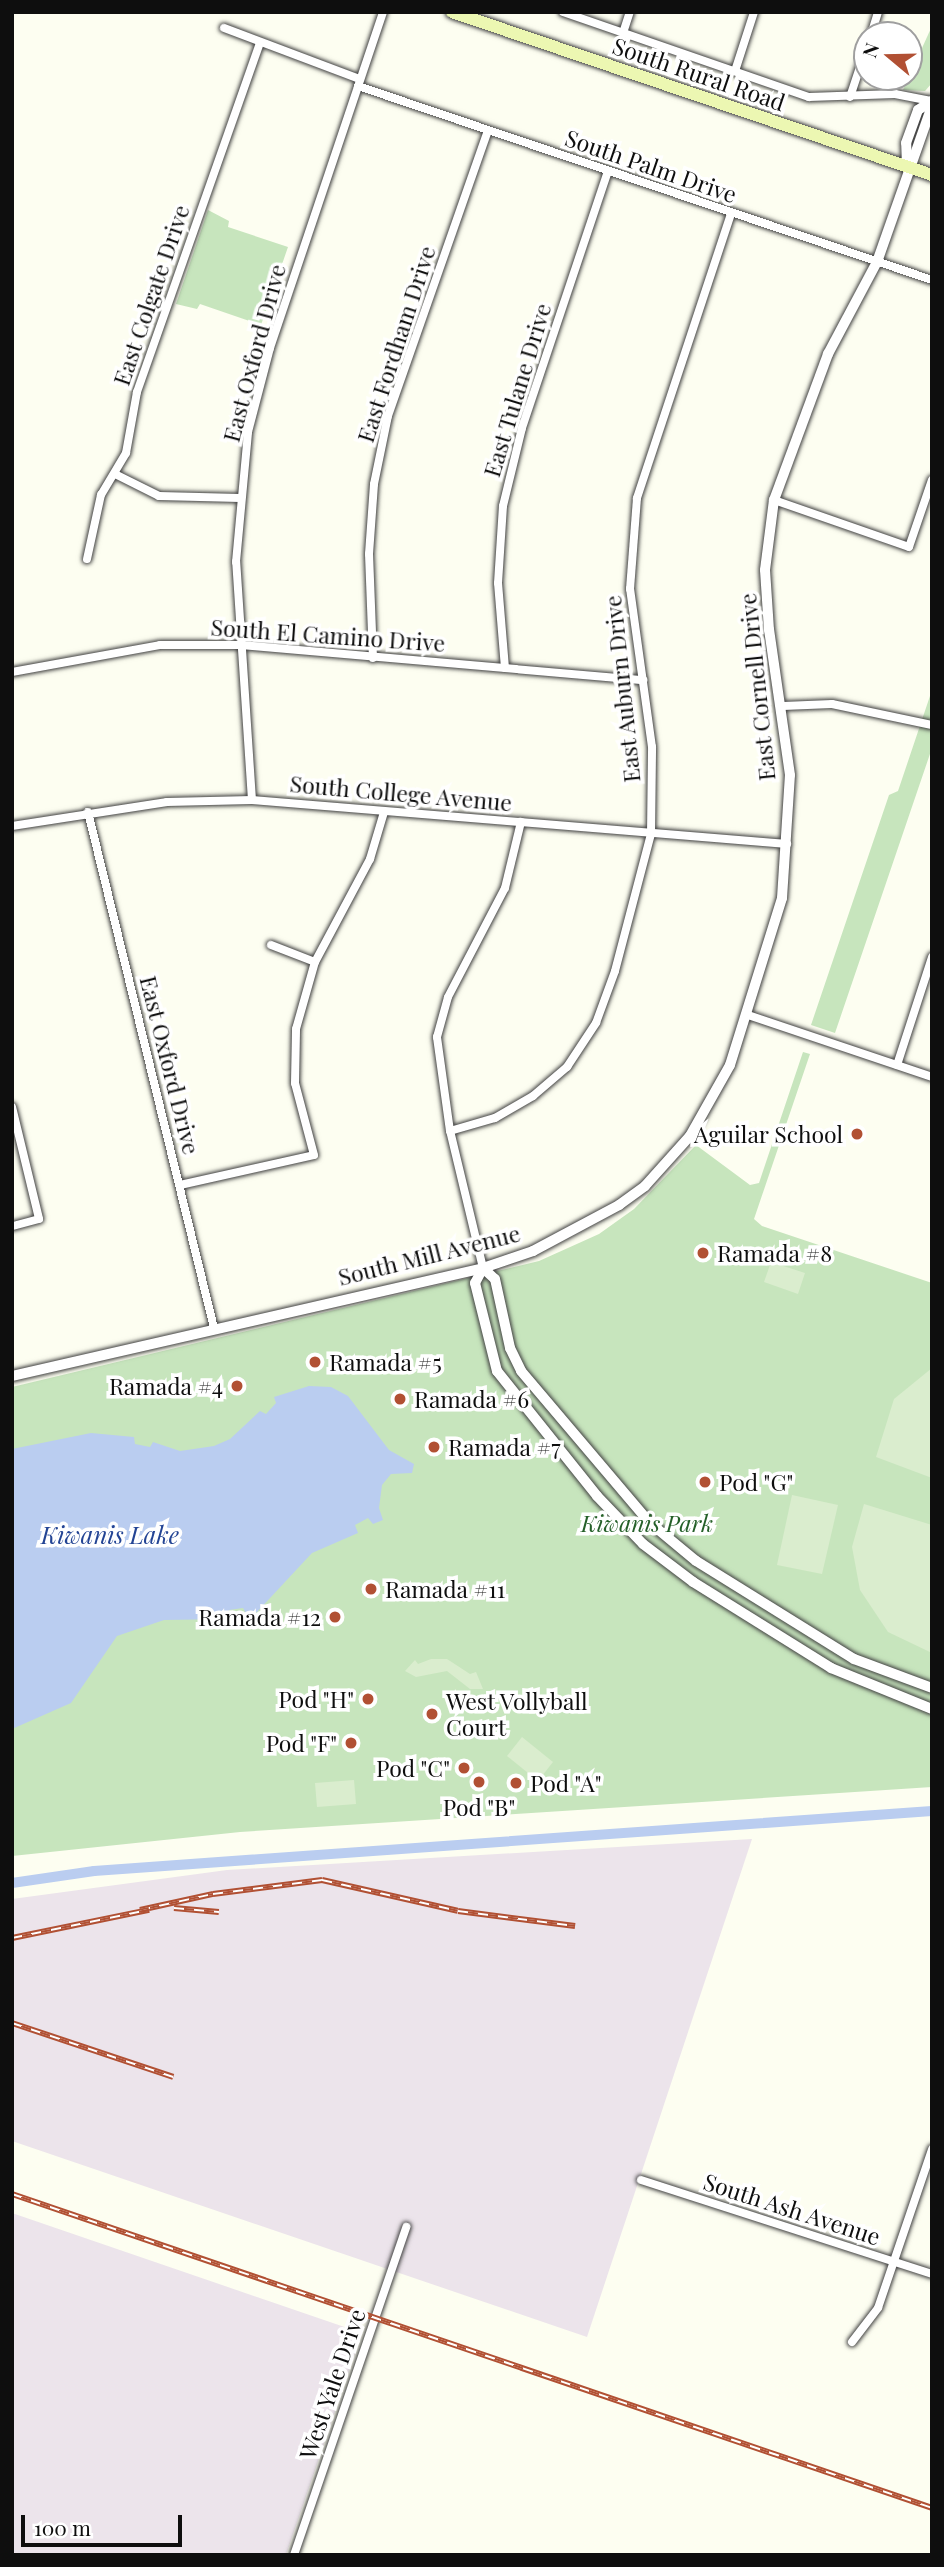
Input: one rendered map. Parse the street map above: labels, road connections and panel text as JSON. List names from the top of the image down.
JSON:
{
  "streets": {
    "main road": ["South Rural Road"],
    "street": [
      "South Palm Drive",
      "East Colgate Drive",
      "East Fordham Drive",
      "East Oxford Drive",
      "East Tulane Drive",
      "South El Camino Drive",
      "East Cornell Drive",
      "East Auburn Drive",
      "South College Avenue",
      "South Mill Avenue",
      "South Ash Avenue",
      "West Yale Drive"
    ]
  },
  "crossings": [
    ["South Rural Road", "East Cornell Drive"],
    ["South Palm Drive", "East Colgate Drive"],
    ["South Palm Drive", "East Fordham Drive"],
    ["South Palm Drive", "East Oxford Drive"],
    ["South Palm Drive", "East Tulane Drive"],
    ["South Palm Drive", "East Cornell Drive"],
    ["South Palm Drive", "East Auburn Drive"],
    ["East Fordham Drive", "South El Camino Drive"],
    ["East Oxford Drive", "South El Camino Drive"],
    ["East Oxford Drive", "South College Avenue"],
    ["East Oxford Drive", "South Mill Avenue"],
    ["East Tulane Drive", "South El Camino Drive"],
    ["South El Camino Drive", "East Auburn Drive"],
    ["East Cornell Drive", "South College Avenue"],
    ["East Cornell Drive", "South Mill Avenue"],
    ["East Auburn Drive", "South College Avenue"]
  ],
  "water": ["Kiwanis Lake"],
  "parks": ["Kiwanis Park"],
  "places": [
    "Aguilar School",
    "Ramada #8",
    "Ramada #5",
    "Ramada #4",
    "Ramada #6",
    "Ramada #7",
    "Pod \"G\"",
    "Ramada #11",
    "Ramada #12",
    "Pod \"H\"",
    "West Vollyball Court",
    "Pod \"F\"",
    "Pod \"C\"",
    "Pod \"B\"",
    "Pod \"A\""
  ],
  "scale_bar": "100 m",
  "north": "left"
}
